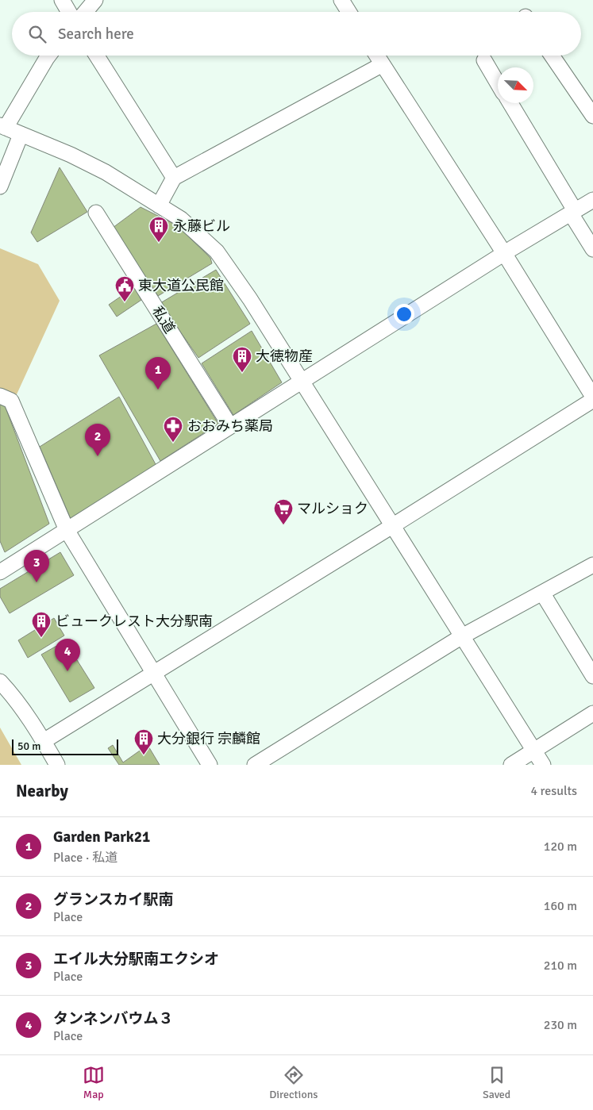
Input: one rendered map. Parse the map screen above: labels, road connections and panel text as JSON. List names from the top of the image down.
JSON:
{
  "streets": {
    "street": ["私道"]
  },
  "places": {
    "building": [
      "永藤ビル",
      "大徳物産",
      "ビュークレスト大分駅南",
      "大分銀行 宗麟館"
    ],
    "public building": ["東大道公民館"],
    "pharmacy": ["おおみち薬局"],
    "supermarket": ["マルショク"]
  },
  "scale_bar": "50 m",
  "north": "bottom right",
  "page": {
    "search": "Search here",
    "pins": [
      "1",
      "2",
      "3",
      "4"
    ],
    "scale": "50 m",
    "heading": ["Nearby", "4 results"],
    "list": [
      {
        "mark": "1",
        "name": "Garden Park21",
        "note": "Place · 私道",
        "value": "120 m"
      },
      {
        "mark": "2",
        "name": "グランスカイ駅南",
        "note": "Place",
        "value": "160 m"
      },
      {
        "mark": "3",
        "name": "エイル大分駅南エクシオ",
        "note": "Place",
        "value": "210 m"
      },
      {
        "mark": "4",
        "name": "タンネンバウム３",
        "note": "Place",
        "value": "230 m"
      }
    ],
    "nav": ["Map", "Directions", "Saved"]
  }
}
